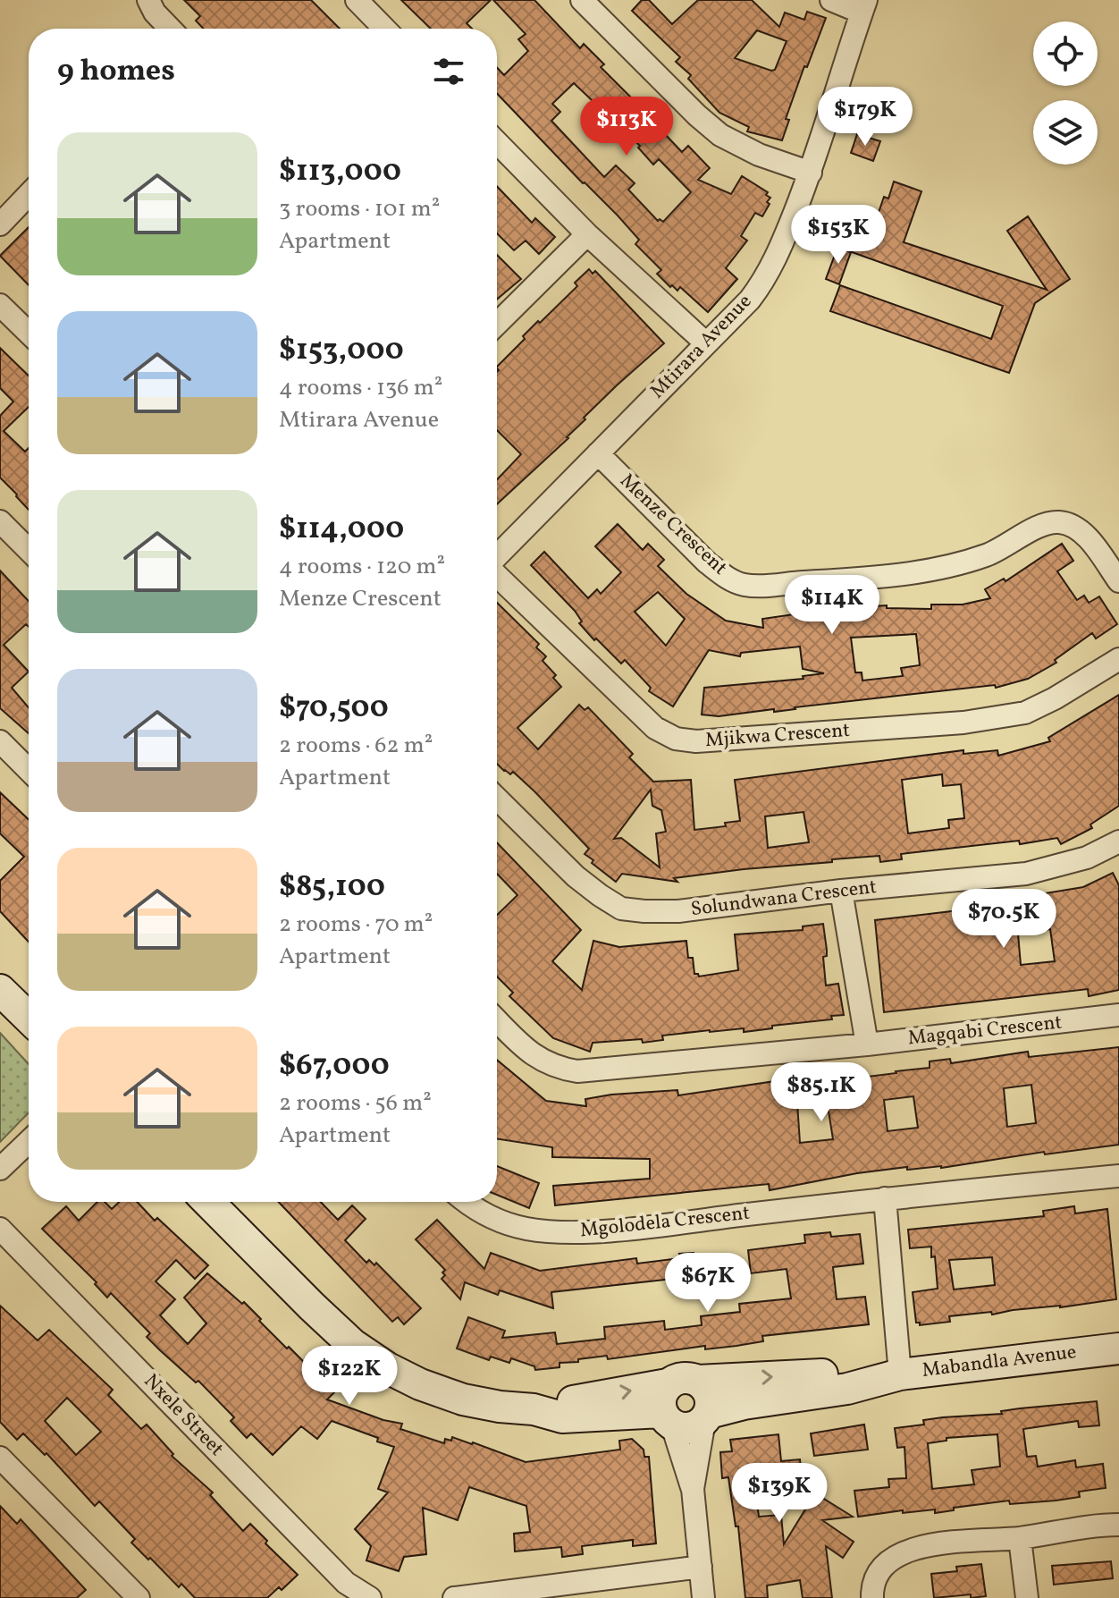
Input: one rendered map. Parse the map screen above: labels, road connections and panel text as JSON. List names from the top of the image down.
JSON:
{
  "streets": {
    "street": [
      "Mtirara Avenue",
      "Menze Crescent",
      "Mjikwa Crescent",
      "Solundwana Crescent",
      "Magqabi Crescent",
      "Mgolodela Crescent",
      "Mabandla Avenue",
      "Nxele Street"
    ]
  },
  "crossings": [
    ["Mtirara Avenue", "Menze Crescent"]
  ],
  "page": {
    "heading": "9 homes",
    "price": [
      "$179K",
      "$113K",
      "$153K",
      "$114K",
      "$70.5K",
      "$85.1K",
      "$67K",
      "$122K",
      "$139K"
    ],
    "list": [
      {
        "name": "$113,000",
        "note": "3 rooms · 101 m² · Apartment"
      },
      {
        "name": "$153,000",
        "note": "4 rooms · 136 m² · Mtirara Avenue"
      },
      {
        "name": "$114,000",
        "note": "4 rooms · 120 m² · Menze Crescent"
      },
      {
        "name": "$70,500",
        "note": "2 rooms · 62 m² · Apartment"
      },
      {
        "name": "$85,100",
        "note": "2 rooms · 70 m² · Apartment"
      },
      {
        "name": "$67,000",
        "note": "2 rooms · 56 m² · Apartment"
      }
    ]
  }
}
